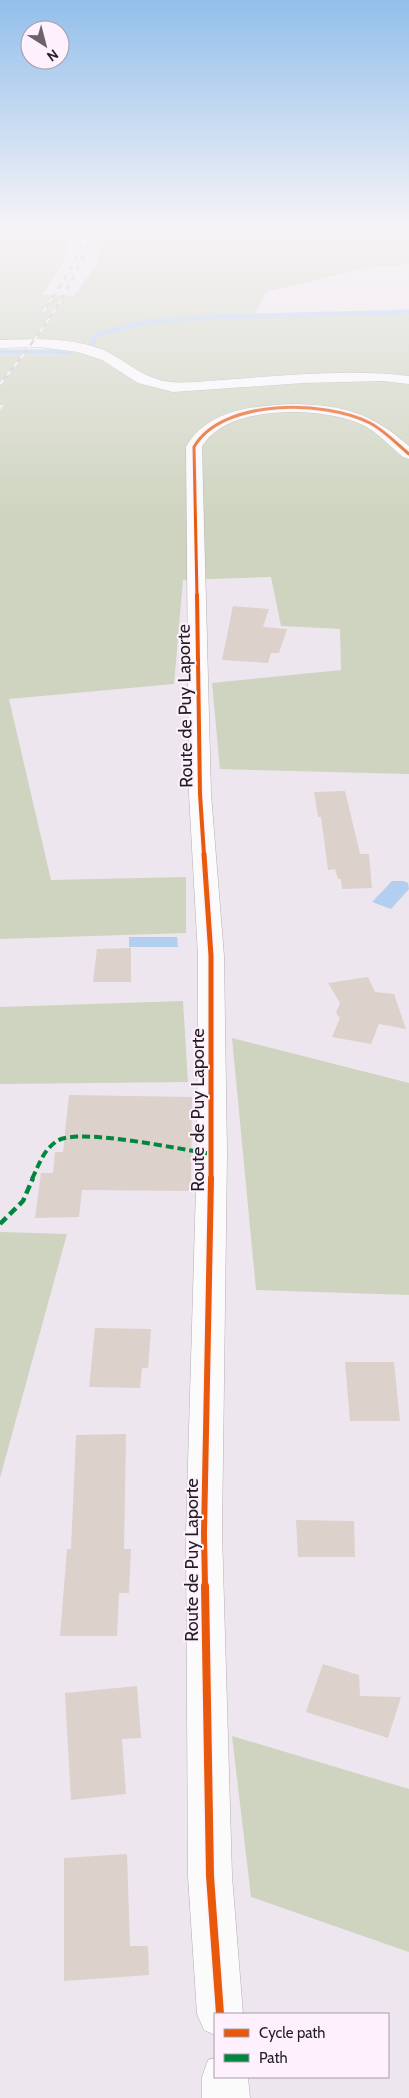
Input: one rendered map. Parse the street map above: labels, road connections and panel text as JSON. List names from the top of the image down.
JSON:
{
  "streets": {
    "street": ["Route de Puy Laporte"]
  },
  "legend": ["Cycle path", "Path"],
  "north": "bottom right"
}
